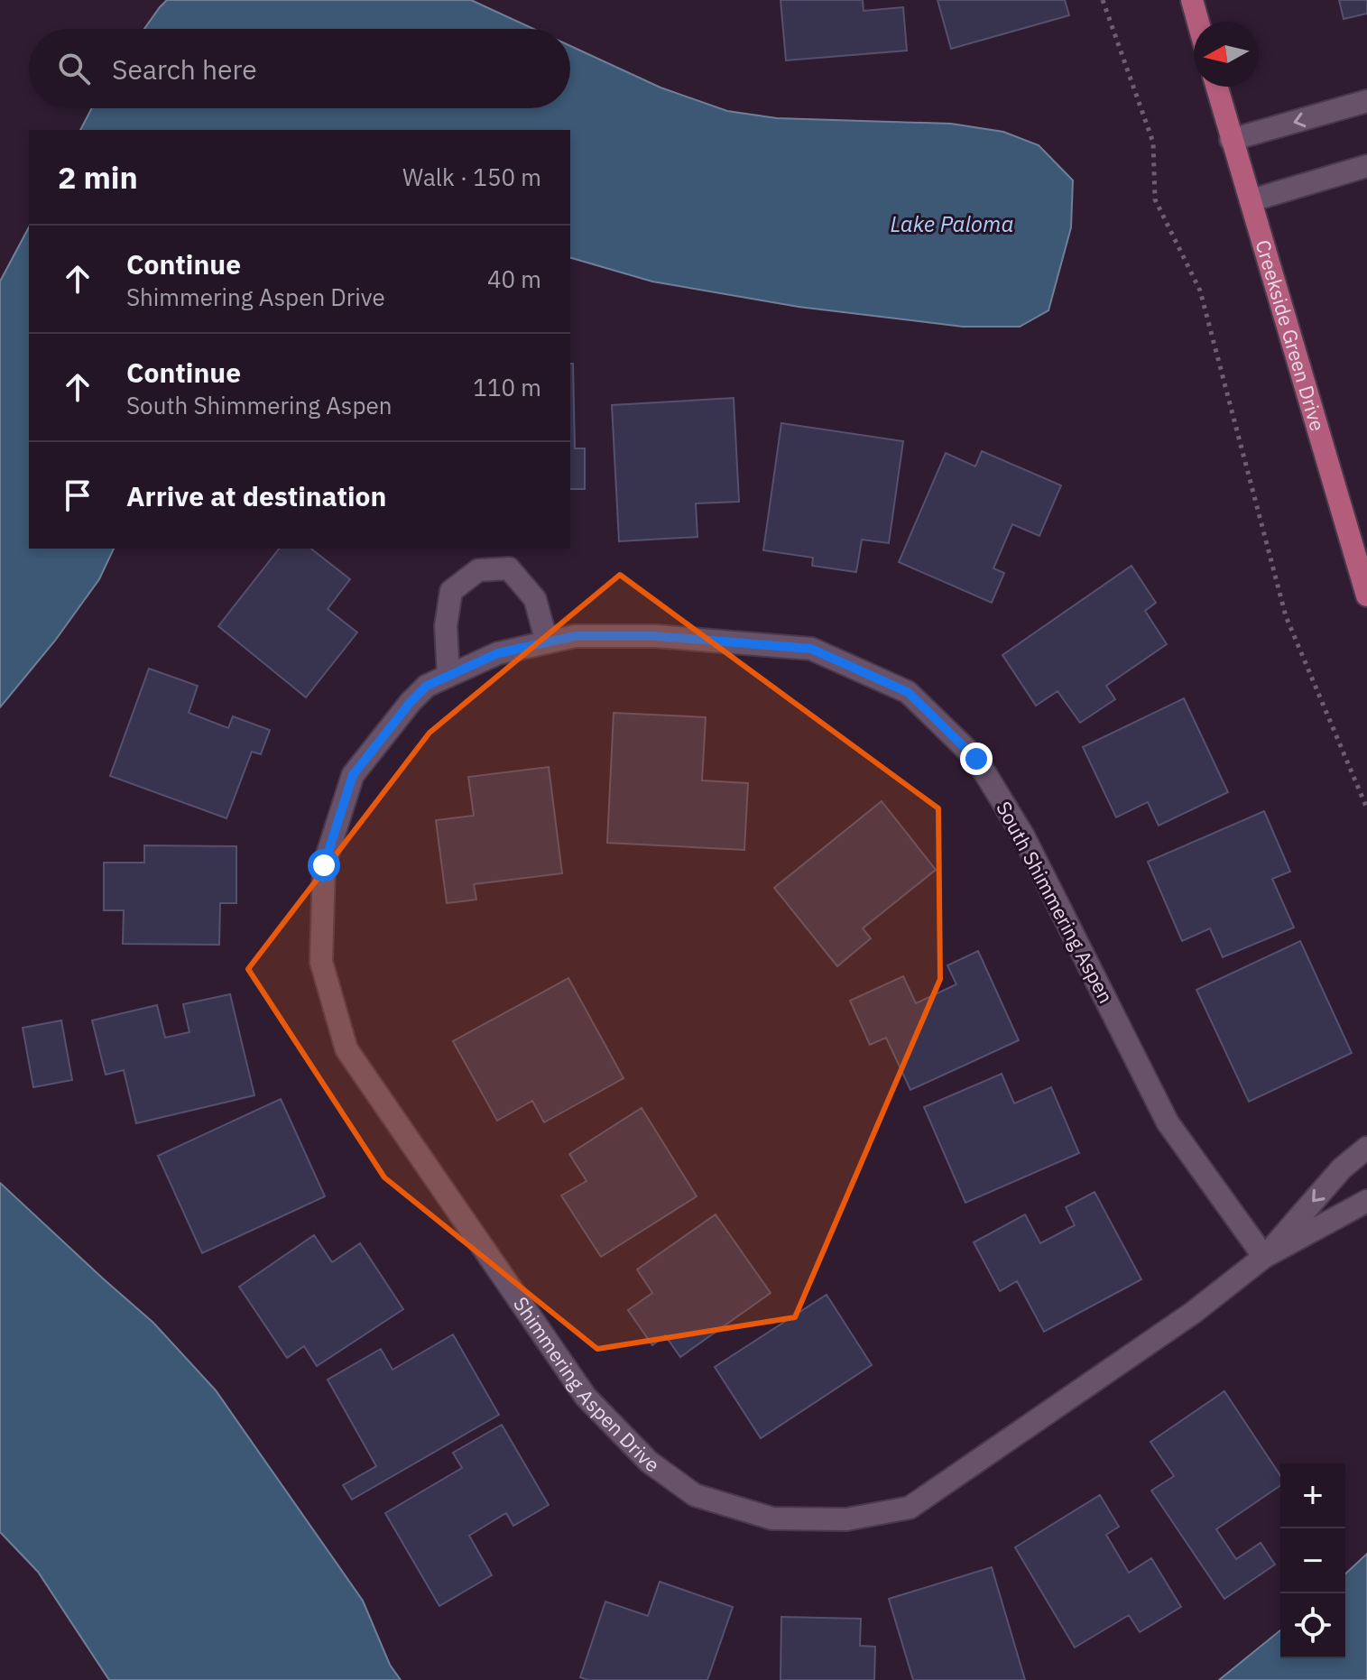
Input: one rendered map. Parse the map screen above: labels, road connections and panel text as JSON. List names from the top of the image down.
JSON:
{
  "streets": {
    "main road": ["Creekside Green Drive"],
    "street": ["South Shimmering Aspen", "Shimmering Aspen Drive"]
  },
  "crossings": [
    ["South Shimmering Aspen", "Shimmering Aspen Drive"]
  ],
  "water": ["Lake Paloma"],
  "north": "left",
  "page": {
    "search": "Search here",
    "heading": ["2 min", "Walk · 150 m"],
    "list": [
      ["Continue", "Shimmering Aspen Drive", "40 m"],
      ["Continue", "South Shimmering Aspen", "110 m"],
      "Arrive at destination"
    ],
    "map_buttons": ["+", "−"]
  }
}
